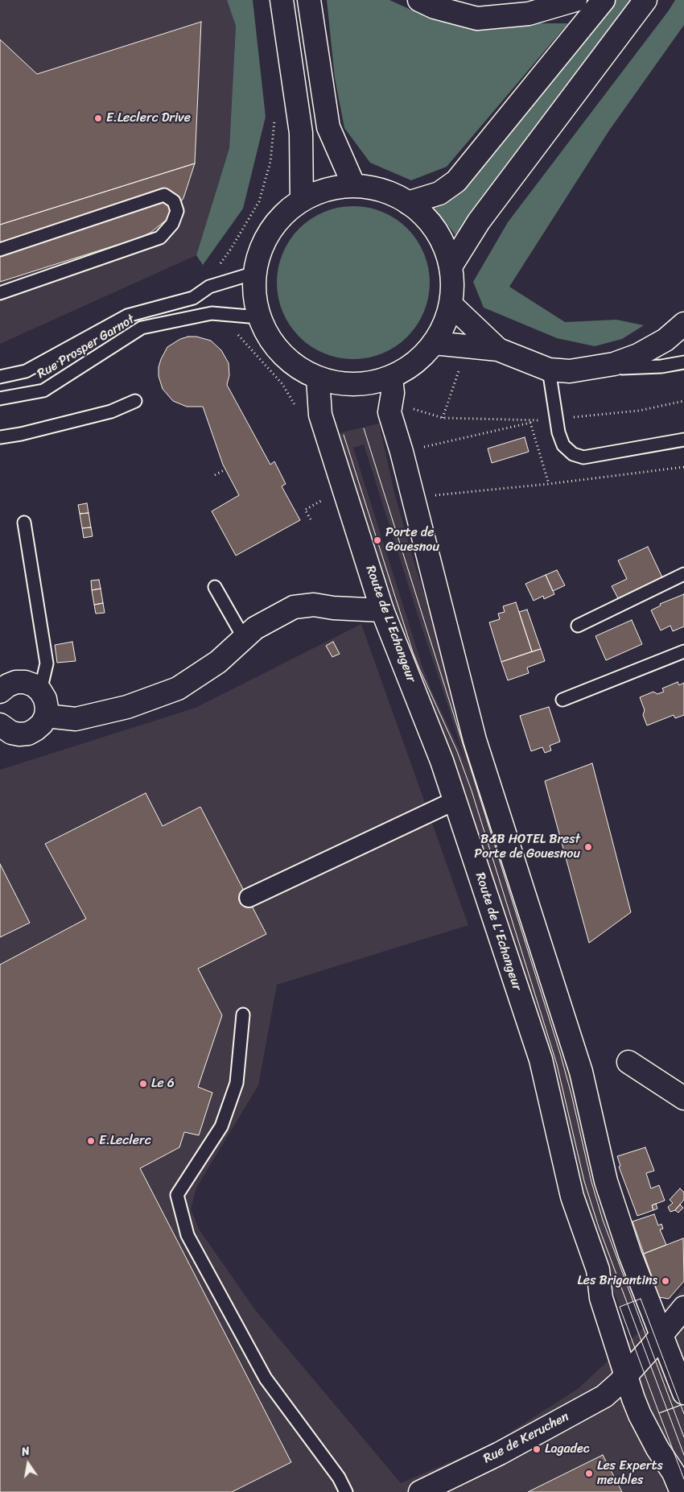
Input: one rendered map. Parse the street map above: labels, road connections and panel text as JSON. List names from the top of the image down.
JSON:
{
  "streets": {
    "main road": ["Route de L'Echangeur", "Rue de Keruchen"],
    "lane": ["Rue Prosper Garnot"]
  },
  "crossings": [
    ["Route de L'Echangeur", "Rue de Keruchen"]
  ],
  "places": [
    "E.Leclerc Drive",
    "Porte de Gouesnou",
    "B&B HOTEL Brest Porte de Gouesnou",
    "Le 6",
    "E.Leclerc",
    "Les Brigantins",
    "Lagadec",
    "Les Experts meubles"
  ],
  "north": "top"
}
